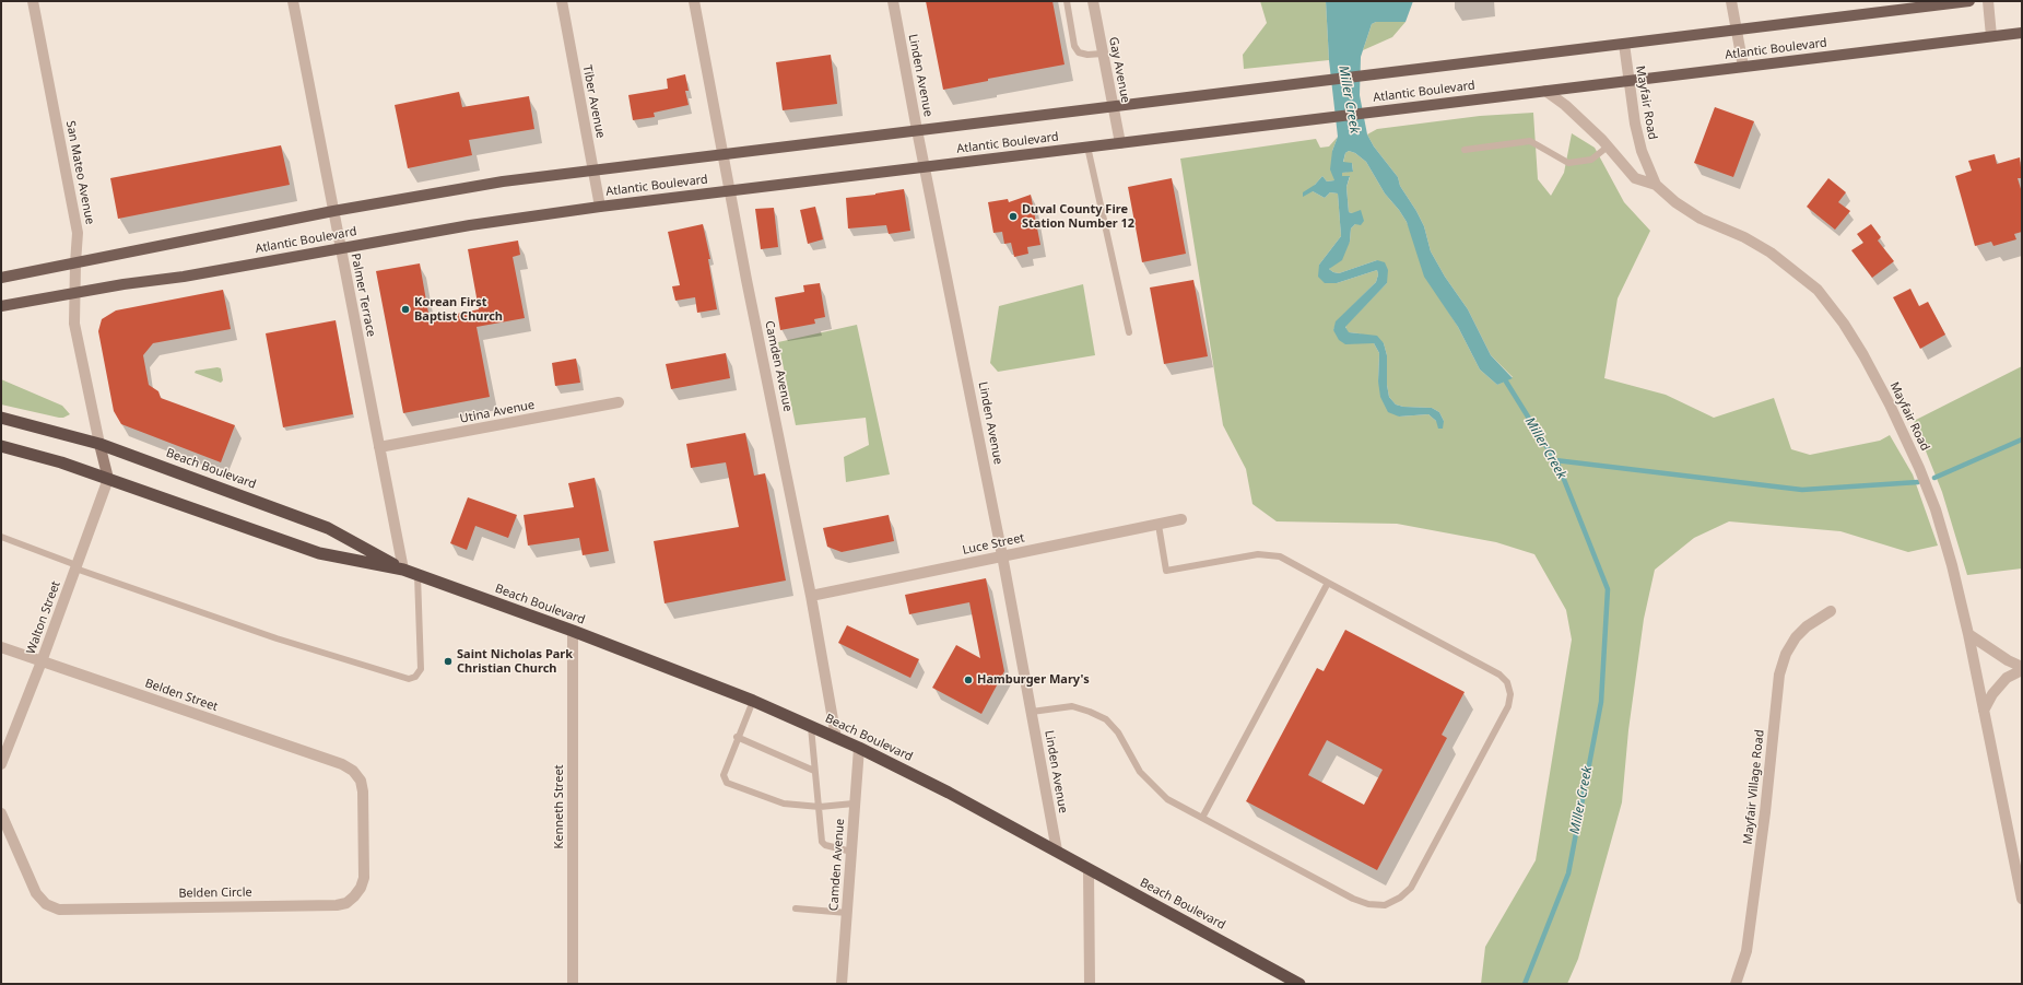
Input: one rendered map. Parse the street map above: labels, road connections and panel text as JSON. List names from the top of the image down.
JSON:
{
  "streets": {
    "highway": ["Beach Boulevard"],
    "main road": ["Atlantic Boulevard", "San Mateo Avenue"],
    "street": [
      "Gay Avenue",
      "Linden Avenue",
      "Tiber Avenue",
      "Mayfair Road",
      "Palmer Terrace",
      "Camden Avenue",
      "Utina Avenue",
      "Luce Street",
      "Walton Street",
      "Belden Street",
      "Mayfair Village Road",
      "Kenneth Street",
      "Belden Circle"
    ]
  },
  "crossings": [
    ["Atlantic Boulevard", "Gay Avenue"],
    ["Atlantic Boulevard", "Linden Avenue"],
    ["Atlantic Boulevard", "Tiber Avenue"],
    ["Atlantic Boulevard", "Mayfair Road"],
    ["Atlantic Boulevard", "San Mateo Avenue"],
    ["Atlantic Boulevard", "Palmer Terrace"],
    ["Atlantic Boulevard", "Camden Avenue"],
    ["Linden Avenue", "Beach Boulevard"],
    ["Linden Avenue", "Luce Street"],
    ["San Mateo Avenue", "Beach Boulevard"],
    ["San Mateo Avenue", "Walton Street"],
    ["Palmer Terrace", "Utina Avenue"],
    ["Palmer Terrace", "Beach Boulevard"],
    ["Camden Avenue", "Beach Boulevard"],
    ["Camden Avenue", "Luce Street"],
    ["Beach Boulevard", "Walton Street"],
    ["Beach Boulevard", "Kenneth Street"],
    ["Walton Street", "Belden Street"],
    ["Belden Street", "Belden Circle"]
  ],
  "water": ["Miller Creek"],
  "places": [
    "Duval County Fire Station Number 12",
    "Korean First Baptist Church",
    "Saint Nicholas Park Christian Church",
    "Hamburger Mary's"
  ]
}
